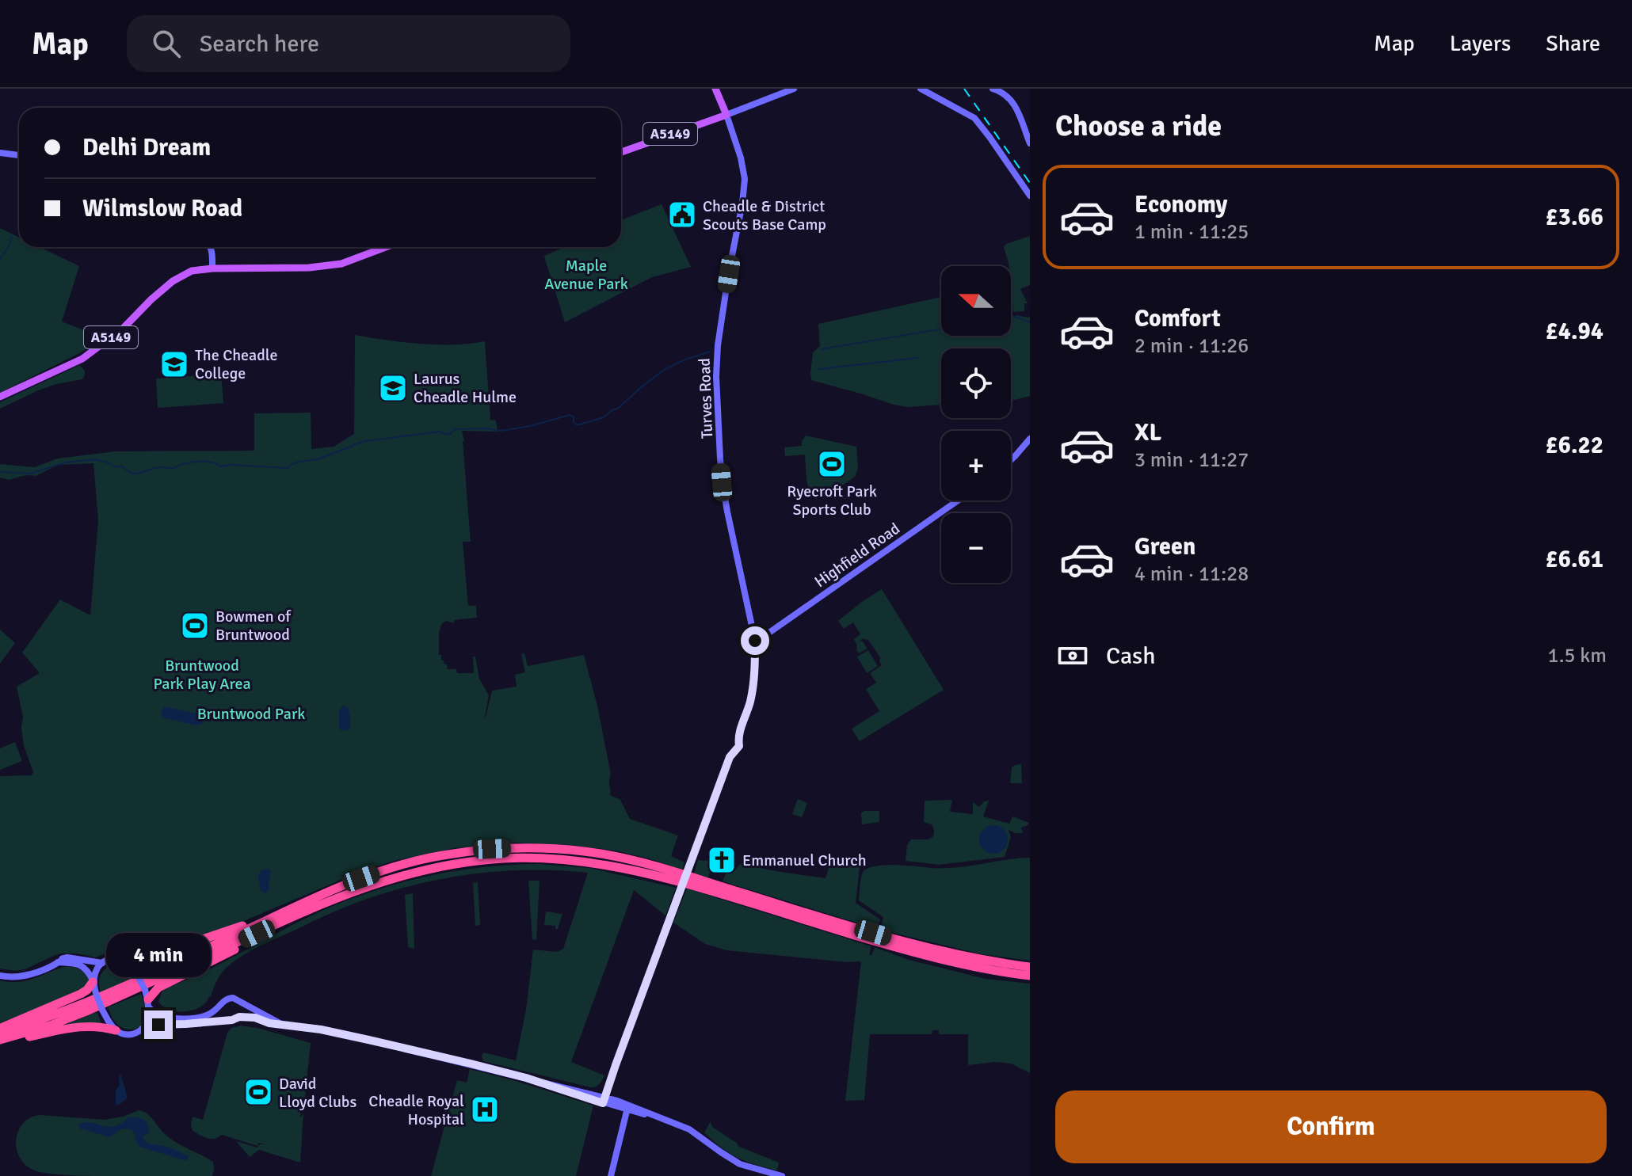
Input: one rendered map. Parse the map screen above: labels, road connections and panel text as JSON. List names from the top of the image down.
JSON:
{
  "streets": {
    "main road": ["A5149"],
    "street": ["Turves Road", "Highfield Road"]
  },
  "crossings": [
    ["A5149", "Turves Road"],
    ["Turves Road", "Highfield Road"]
  ],
  "parks": ["Maple Avenue Park", "Bruntwood Park Play Area", "Bruntwood Park"],
  "places": {
    "public building": ["Cheadle & District Scouts Base Camp"],
    "school or university": ["The Cheadle College", "Laurus Cheadle Hulme"],
    "sports": ["Ryecroft Park Sports Club", "Bowmen of Bruntwood", "David Lloyd Clubs"],
    "church": ["Emmanuel Church"],
    "hospital": ["Cheadle Royal Hospital"]
  },
  "north": "left",
  "page": {
    "header": "Map",
    "search": "Search here",
    "nav": ["Map", "Layers", "Share"],
    "heading": "Choose a ride",
    "banner": ["Delhi Dream", "Wilmslow Road"],
    "list": [
      {
        "name": "Economy",
        "note": "1 min · 11:25",
        "value": "£3.66"
      },
      {
        "name": "Comfort",
        "note": "2 min · 11:26",
        "value": "£4.94"
      },
      {
        "name": "XL",
        "note": "3 min · 11:27",
        "value": "£6.22"
      },
      {
        "name": "Green",
        "note": "4 min · 11:28",
        "value": "£6.61"
      }
    ],
    "map_buttons": ["+", "−"],
    "pay": ["Cash", "1.5 km"],
    "bubble": "4 min",
    "buttons": "Confirm"
  }
}
